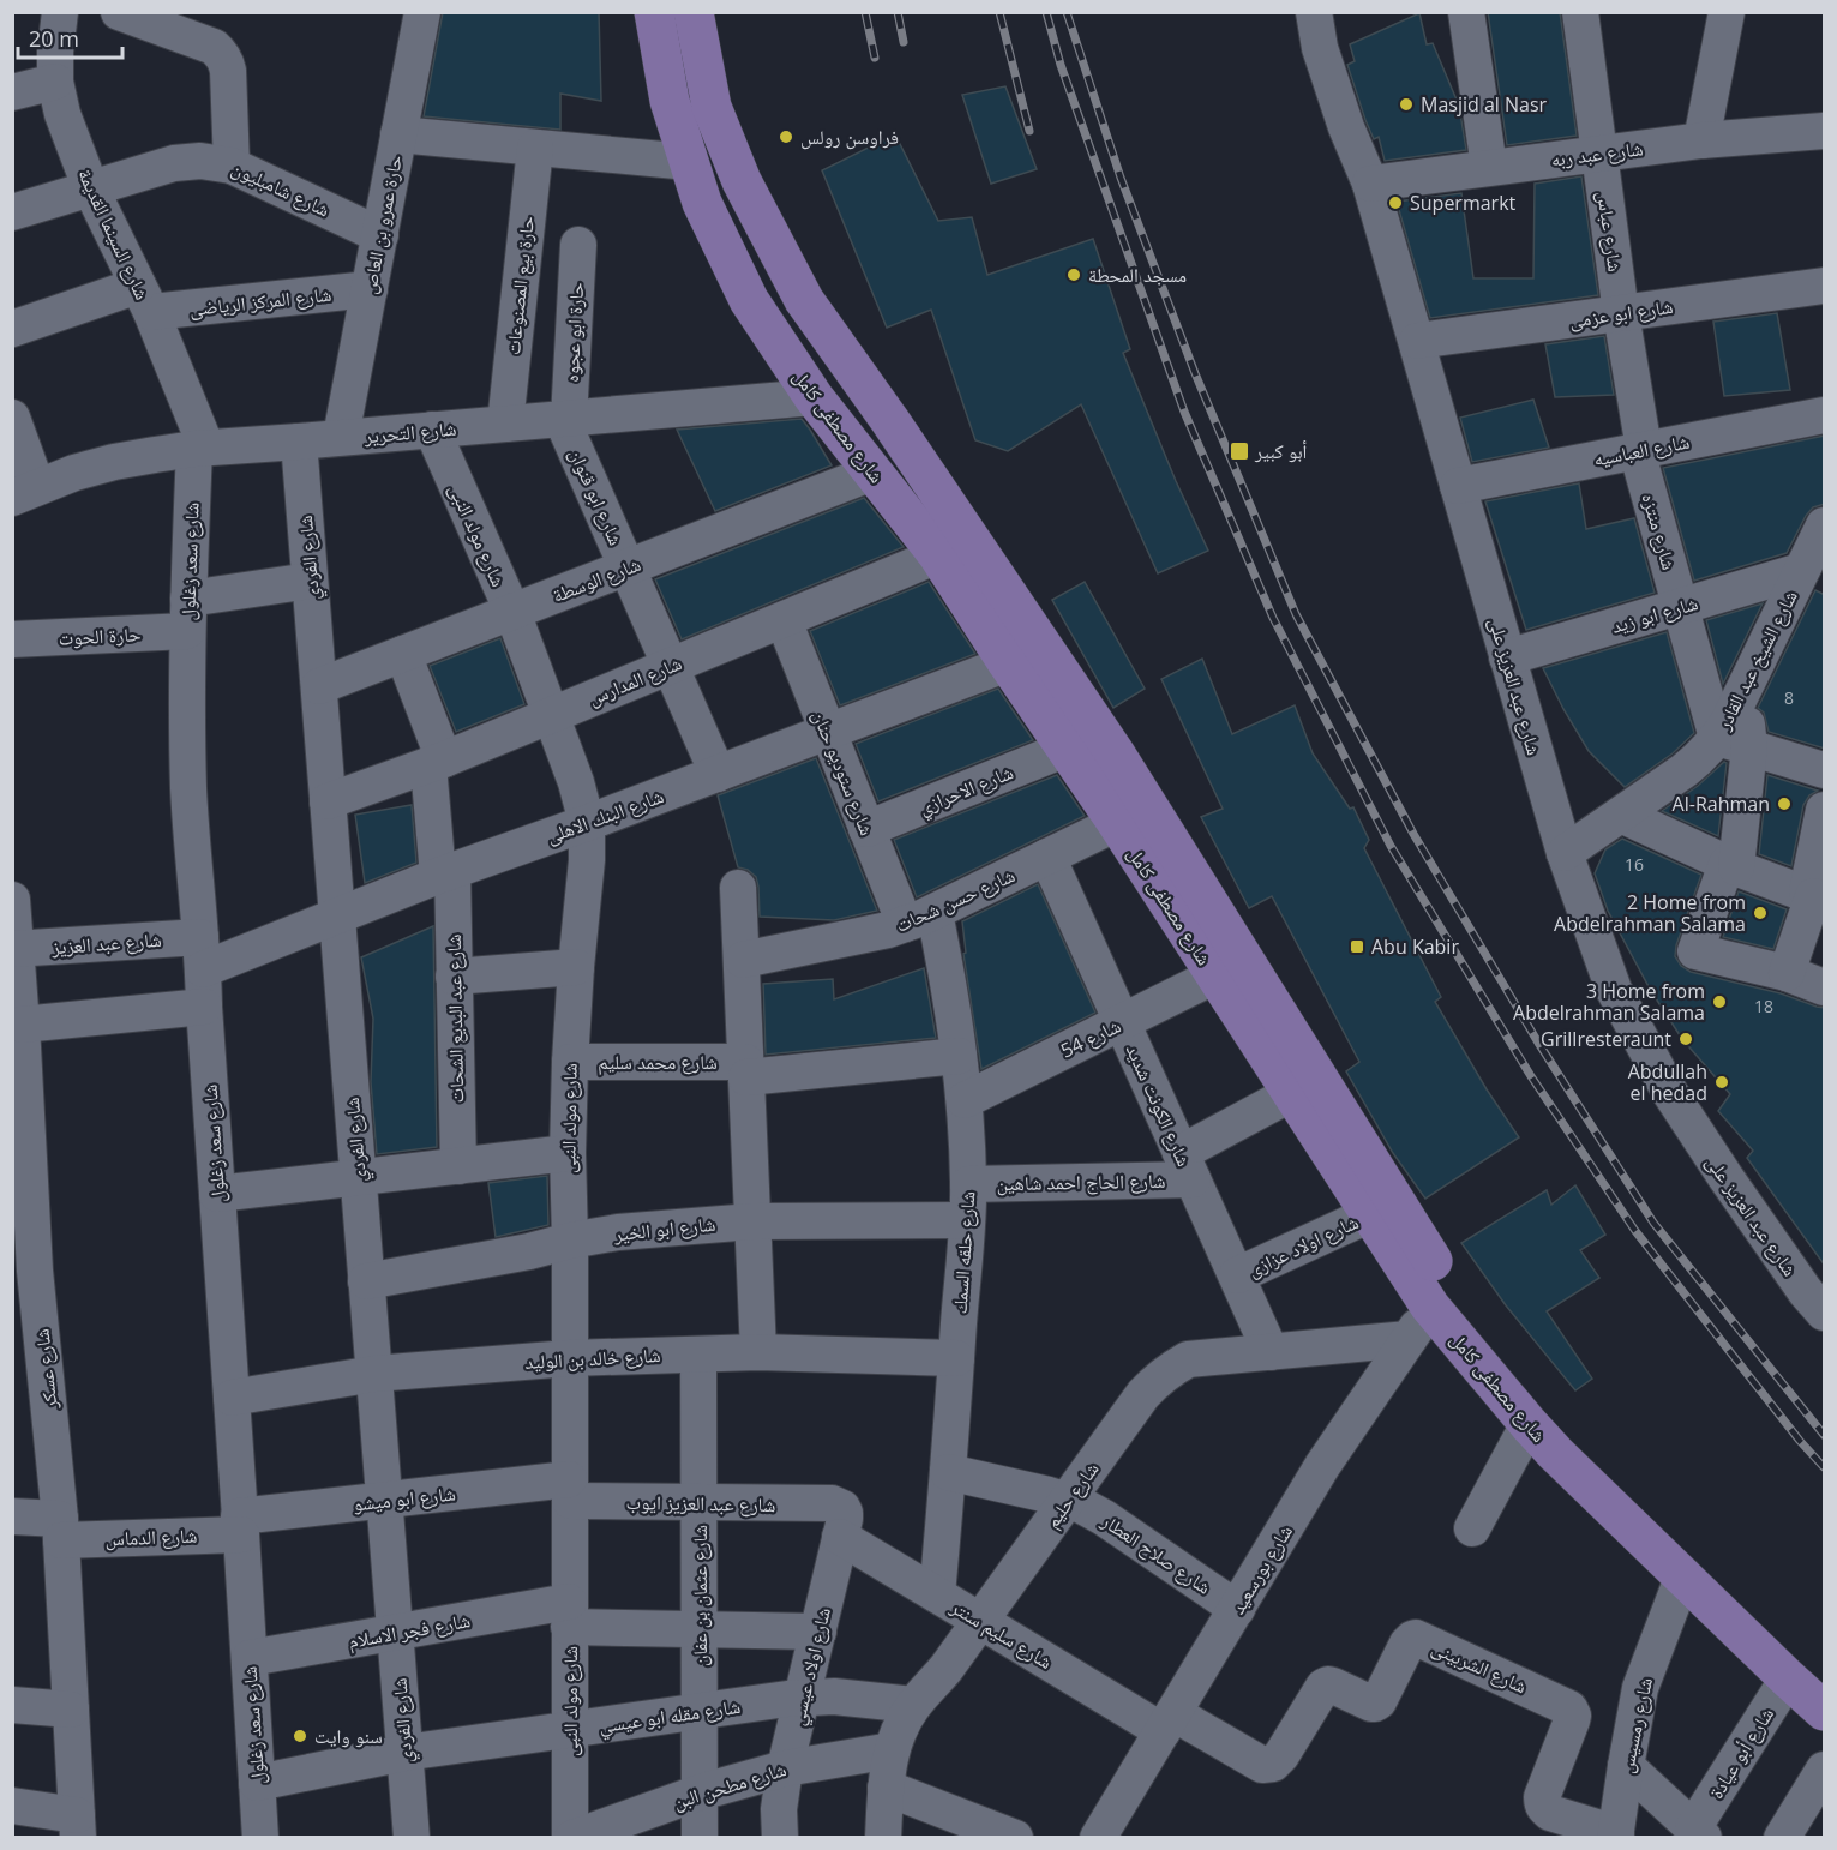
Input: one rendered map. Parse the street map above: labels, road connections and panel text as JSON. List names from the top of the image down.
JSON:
{
  "streets": {
    "main road": ["شارع مصطفى كامل"],
    "street": [
      "شارع عبد ربه",
      "شارع شامبليون",
      "حارة عمرو بن العاص",
      "شارع عباس",
      "شارع السينما القديمة",
      "حارة بيع المصنوعات",
      "شارع المركز الرياضى",
      "شارع ابو عزمى",
      "حارة ابو عجوه",
      "شارع التحرير",
      "شارع العباسيه",
      "شارع ابو قنوان",
      "شارع منتزه",
      "شارع مولد النبى",
      "شارع الفردي",
      "شارع سعد زغلول",
      "شارع الوسطة",
      "شارع ابو زيد",
      "حارة الحوت",
      "شارع الشيخ عبد القادر",
      "شارع المدارس",
      "شارع عبد العزيز على",
      "شارع ستوديو حنان",
      "شارع الاحرازي",
      "شارع البنك الاهلى",
      "شارع حسن شحات",
      "شارع عبد العزيز",
      "شارع عبد البديع الشحات",
      "شارع 54",
      "شارع محمد سليم",
      "شارع الكونت شديد",
      "شارع الحاج احمد شاهين",
      "شارع ابو الخير",
      "شارع اولاد عزازى",
      "شارع حلقه السمك",
      "شارع خالد بن الوليد",
      "شارع عسكر",
      "شارع حليم",
      "شارع ابو ميشو",
      "شارع عبد العزيز ايوب",
      "شارع الدماس",
      "شارع صلاح العطار",
      "شارع بورسعيد",
      "شارع عثمان بن عفان",
      "شارع فجر الاسلام",
      "شارع سليم سنتر",
      "شارع اولاد عيسي",
      "شارع الشربينى",
      "شارع مقله ابو عيسي",
      "شارع رمسيس",
      "شارع أبو عيادة",
      "شارع مطحن البن"
    ]
  },
  "crossings": [
    ["شارع عبد ربه", "شارع عباس"],
    ["شارع عبد ربه", "شارع عبد العزيز على"],
    ["شارع شامبليون", "حارة عمرو بن العاص"],
    ["شارع شامبليون", "شارع السينما القديمة"],
    ["حارة عمرو بن العاص", "شارع المركز الرياضى"],
    ["حارة عمرو بن العاص", "شارع التحرير"],
    ["شارع عباس", "شارع ابو عزمى"],
    ["شارع عباس", "شارع العباسيه"],
    ["شارع عباس", "شارع منتزه"],
    ["شارع السينما القديمة", "شارع المركز الرياضى"],
    ["شارع السينما القديمة", "شارع التحرير"],
    ["شارع السينما القديمة", "شارع سعد زغلول"],
    ["حارة بيع المصنوعات", "شارع التحرير"],
    ["شارع ابو عزمى", "شارع عبد العزيز على"],
    ["حارة ابو عجوه", "شارع التحرير"],
    ["حارة ابو عجوه", "شارع ابو قنوان"],
    ["شارع مصطفى كامل", "شارع التحرير"],
    ["شارع مصطفى كامل", "شارع الوسطة"],
    ["شارع مصطفى كامل", "شارع المدارس"],
    ["شارع مصطفى كامل", "شارع الاحرازي"],
    ["شارع مصطفى كامل", "شارع البنك الاهلى"],
    ["شارع مصطفى كامل", "شارع حسن شحات"],
    ["شارع مصطفى كامل", "شارع 54"],
    ["شارع مصطفى كامل", "شارع اولاد عزازى"],
    ["شارع مصطفى كامل", "شارع بورسعيد"],
    ["شارع مصطفى كامل", "شارع رمسيس"],
    ["شارع مصطفى كامل", "شارع أبو عيادة"],
    ["شارع التحرير", "شارع ابو قنوان"],
    ["شارع التحرير", "شارع مولد النبى"],
    ["شارع التحرير", "شارع الفردي"],
    ["شارع التحرير", "شارع سعد زغلول"],
    ["شارع العباسيه", "شارع منتزه"],
    ["شارع العباسيه", "شارع عبد العزيز على"],
    ["شارع ابو قنوان", "شارع الوسطة"],
    ["شارع ابو قنوان", "شارع المدارس"],
    ["شارع ابو قنوان", "شارع البنك الاهلى"],
    ["شارع منتزه", "شارع ابو زيد"],
    ["شارع منتزه", "شارع الشيخ عبد القادر"],
    ["شارع مولد النبى", "شارع الوسطة"],
    ["شارع مولد النبى", "شارع المدارس"],
    ["شارع مولد النبى", "شارع البنك الاهلى"],
    ["شارع مولد النبى", "شارع محمد سليم"],
    ["شارع مولد النبى", "شارع ابو الخير"],
    ["شارع مولد النبى", "شارع خالد بن الوليد"],
    ["شارع مولد النبى", "شارع ابو ميشو"],
    ["شارع مولد النبى", "شارع عبد العزيز ايوب"],
    ["شارع مولد النبى", "شارع فجر الاسلام"],
    ["شارع مولد النبى", "شارع مقله ابو عيسي"],
    ["شارع مولد النبى", "شارع مطحن البن"],
    ["شارع الفردي", "شارع الوسطة"],
    ["شارع الفردي", "حارة الحوت"],
    ["شارع الفردي", "شارع المدارس"],
    ["شارع الفردي", "شارع البنك الاهلى"],
    ["شارع الفردي", "شارع ابو الخير"],
    ["شارع الفردي", "شارع خالد بن الوليد"],
    ["شارع الفردي", "شارع ابو ميشو"],
    ["شارع الفردي", "شارع فجر الاسلام"],
    ["شارع الفردي", "شارع مقله ابو عيسي"],
    ["شارع سعد زغلول", "حارة الحوت"],
    ["شارع سعد زغلول", "شارع البنك الاهلى"],
    ["شارع سعد زغلول", "شارع عبد العزيز"],
    ["شارع سعد زغلول", "شارع خالد بن الوليد"],
    ["شارع سعد زغلول", "شارع ابو ميشو"],
    ["شارع سعد زغلول", "شارع الدماس"],
    ["شارع سعد زغلول", "شارع فجر الاسلام"],
    ["شارع سعد زغلول", "شارع مقله ابو عيسي"],
    ["شارع الوسطة", "شارع عبد البديع الشحات"],
    ["شارع ابو زيد", "شارع الشيخ عبد القادر"],
    ["شارع ابو زيد", "شارع عبد العزيز على"],
    ["شارع الشيخ عبد القادر", "شارع عبد العزيز على"],
    ["شارع المدارس", "شارع ستوديو حنان"],
    ["شارع المدارس", "شارع عبد البديع الشحات"],
    ["شارع ستوديو حنان", "شارع الاحرازي"],
    ["شارع ستوديو حنان", "شارع البنك الاهلى"],
    ["شارع ستوديو حنان", "شارع حسن شحات"],
    ["شارع ستوديو حنان", "شارع حلقه السمك"],
    ["شارع البنك الاهلى", "شارع عبد العزيز"],
    ["شارع البنك الاهلى", "شارع عبد البديع الشحات"],
    ["شارع حسن شحات", "شارع الكونت شديد"],
    ["شارع حسن شحات", "شارع حلقه السمك"],
    ["شارع عبد العزيز", "شارع عسكر"],
    ["شارع 54", "شارع الكونت شديد"],
    ["شارع 54", "شارع حلقه السمك"],
    ["شارع محمد سليم", "شارع حلقه السمك"],
    ["شارع الكونت شديد", "شارع الحاج احمد شاهين"],
    ["شارع الكونت شديد", "شارع اولاد عزازى"],
    ["شارع الكونت شديد", "شارع حليم"],
    ["شارع الحاج احمد شاهين", "شارع حلقه السمك"],
    ["شارع ابو الخير", "شارع حلقه السمك"],
    ["شارع حلقه السمك", "شارع خالد بن الوليد"],
    ["شارع حلقه السمك", "شارع صلاح العطار"],
    ["شارع حلقه السمك", "شارع سليم سنتر"],
    ["شارع خالد بن الوليد", "شارع عثمان بن عفان"],
    ["شارع عسكر", "شارع الدماس"],
    ["شارع حليم", "شارع صلاح العطار"],
    ["شارع حليم", "شارع بورسعيد"],
    ["شارع حليم", "شارع سليم سنتر"],
    ["شارع حليم", "شارع مقله ابو عيسي"],
    ["شارع حليم", "شارع مطحن البن"],
    ["شارع ابو ميشو", "شارع عبد العزيز ايوب"],
    ["شارع ابو ميشو", "شارع الدماس"],
    ["شارع عبد العزيز ايوب", "شارع عثمان بن عفان"],
    ["شارع عبد العزيز ايوب", "شارع سليم سنتر"],
    ["شارع عبد العزيز ايوب", "شارع اولاد عيسي"],
    ["شارع صلاح العطار", "شارع بورسعيد"],
    ["شارع بورسعيد", "شارع سليم سنتر"],
    ["شارع بورسعيد", "شارع الشربينى"],
    ["شارع عثمان بن عفان", "شارع فجر الاسلام"],
    ["شارع عثمان بن عفان", "شارع مقله ابو عيسي"],
    ["شارع عثمان بن عفان", "شارع مطحن البن"],
    ["شارع فجر الاسلام", "شارع اولاد عيسي"],
    ["شارع سليم سنتر", "شارع اولاد عيسي"],
    ["شارع سليم سنتر", "شارع الشربينى"],
    ["شارع اولاد عيسي", "شارع مقله ابو عيسي"],
    ["شارع اولاد عيسي", "شارع مطحن البن"],
    ["شارع الشربينى", "شارع رمسيس"]
  ],
  "places": {
    "other": [
      "Masjid al Nasr",
      "فراوسن رولس",
      "Supermarkt",
      "مسجد المحطة",
      "Al-Rahman",
      "2 Home from Abdelrahman Salama",
      "3 Home from Abdelrahman Salama",
      "Grillresteraunt",
      "Abdullah el hedad",
      "سنو وايت"
    ],
    "transit": ["أبو كبير", "Abu Kabir"]
  },
  "house_numbers": ["8", "16", "18"],
  "scale_bar": "20 m"
}
